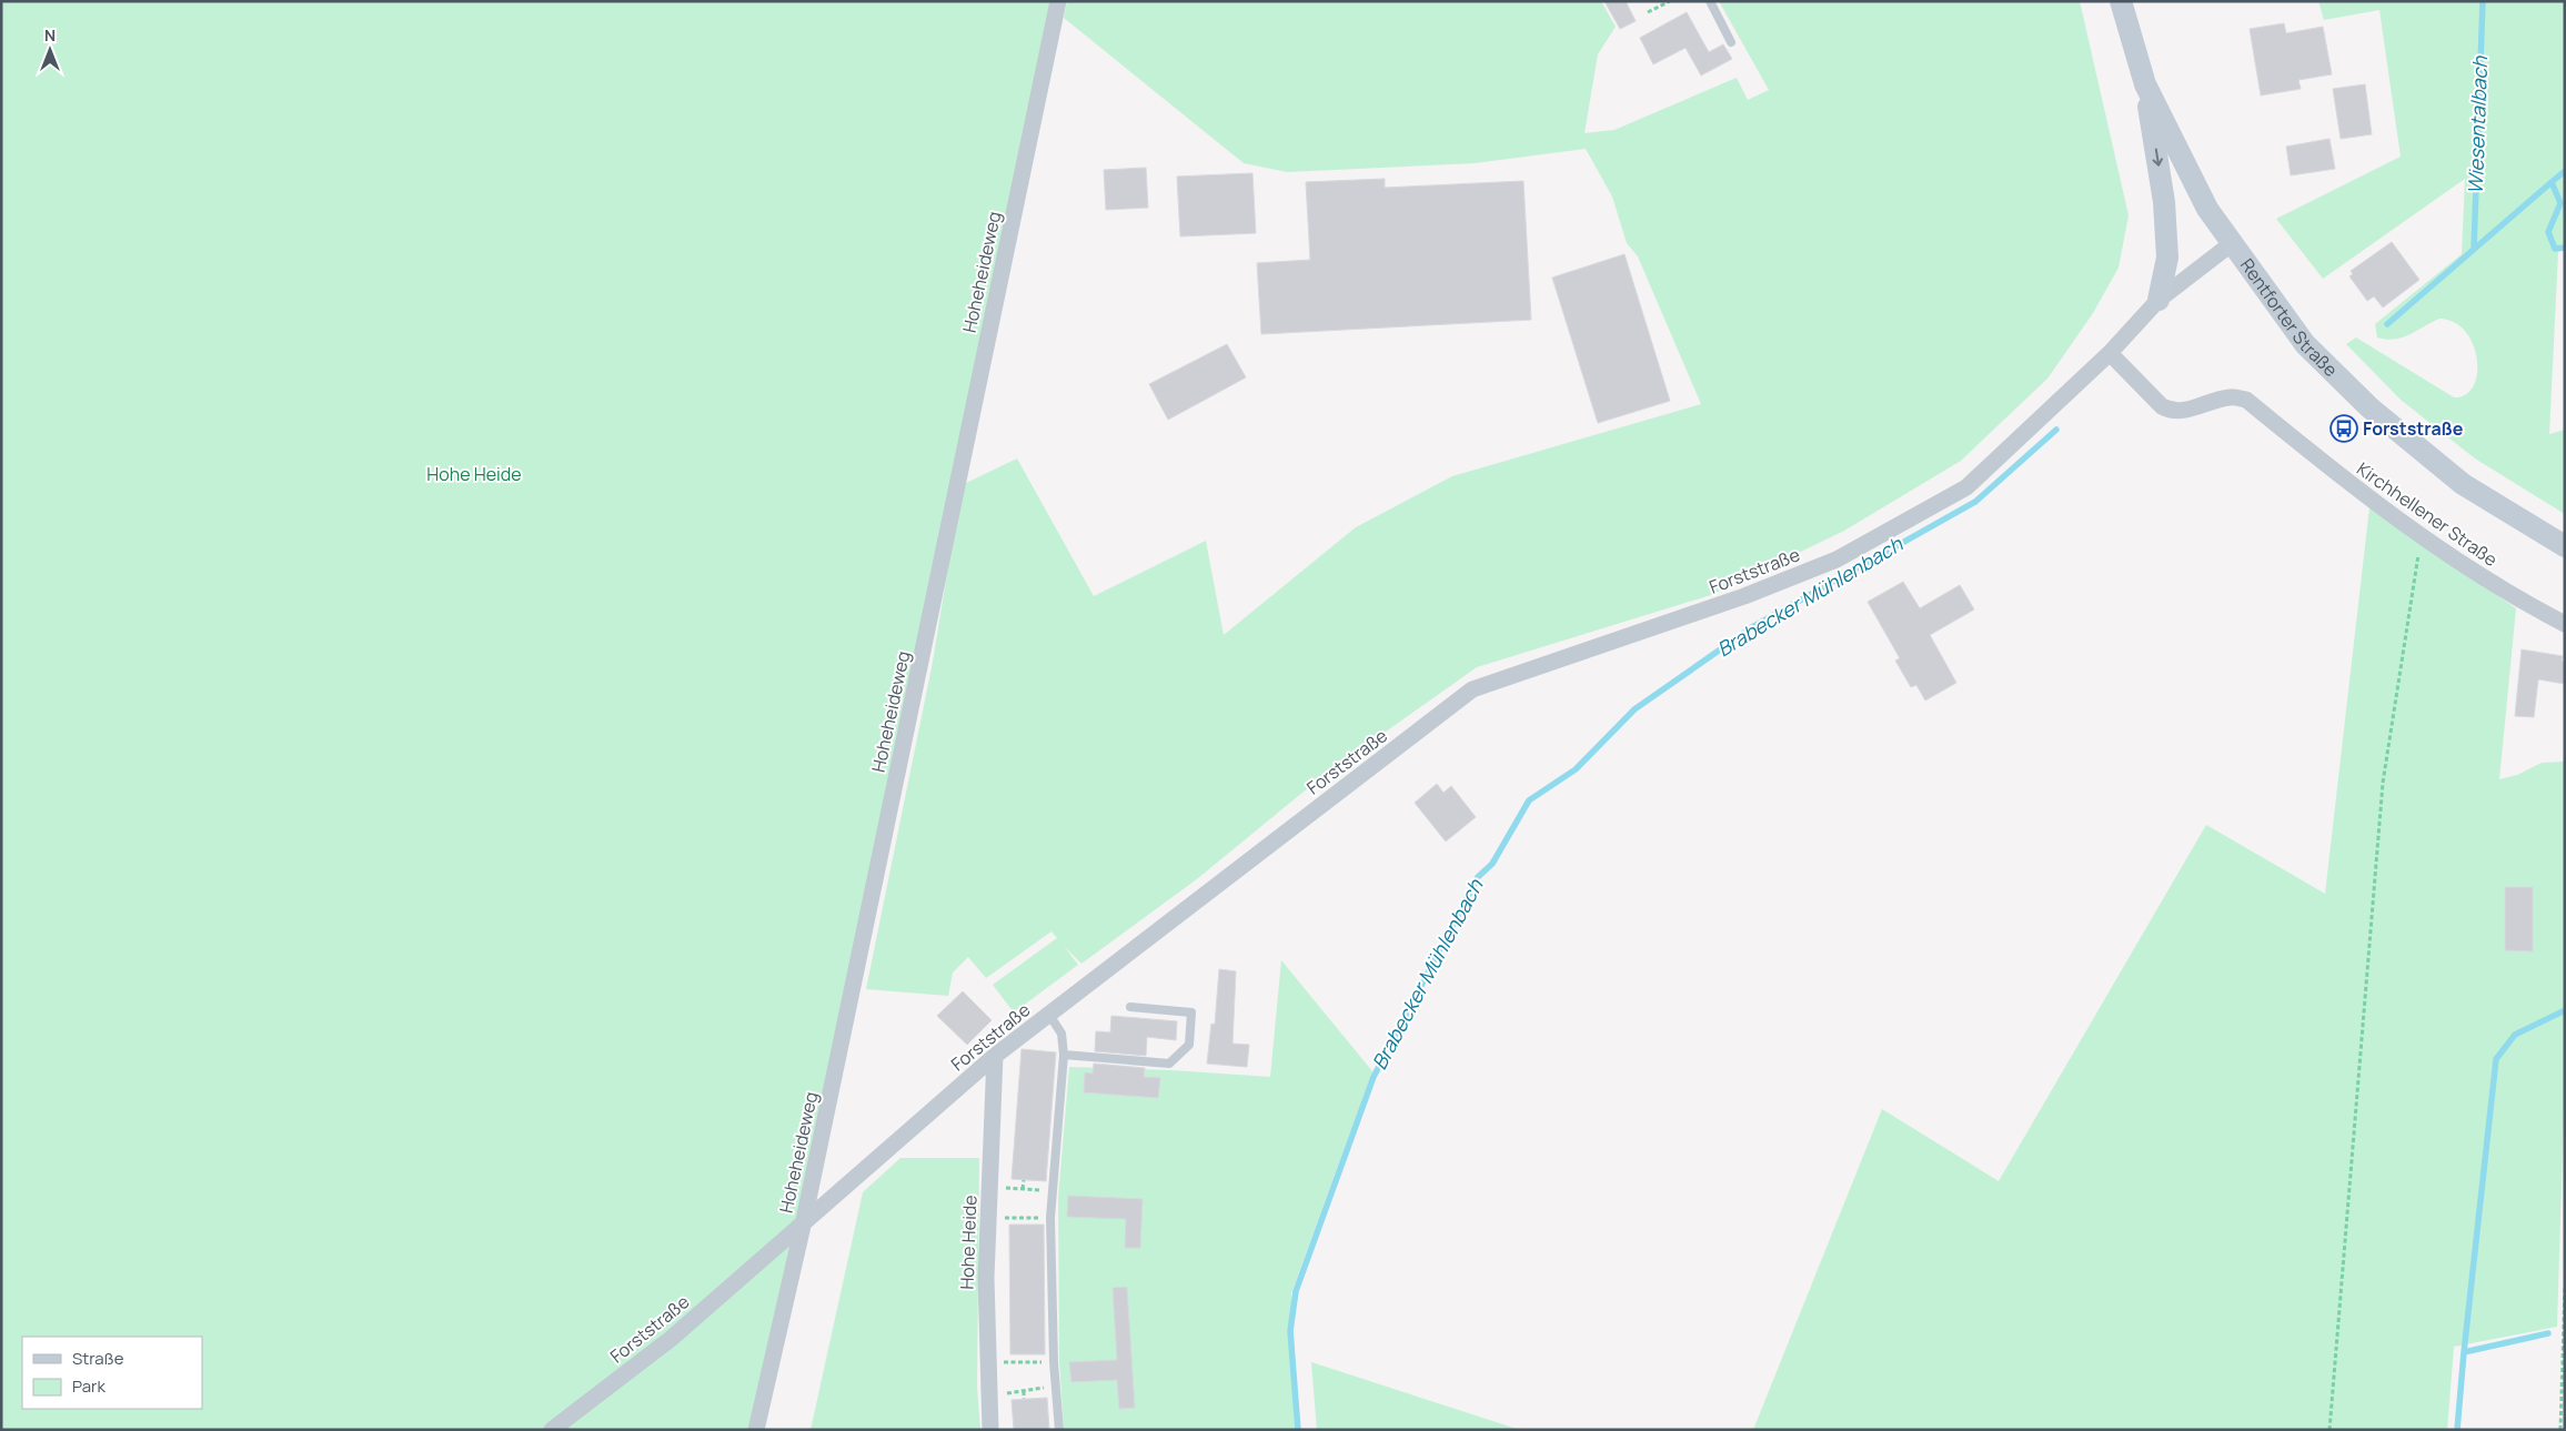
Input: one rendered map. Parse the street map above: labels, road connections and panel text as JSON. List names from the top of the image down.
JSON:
{
  "streets": {
    "main road": ["Rentforter Straße"],
    "street": [
      "Hoheheideweg",
      "Kirchhellener Straße",
      "Forststraße",
      "Hohe Heide"
    ]
  },
  "crossings": [
    ["Hoheheideweg", "Forststraße"],
    ["Rentforter Straße", "Forststraße"],
    ["Kirchhellener Straße", "Forststraße"],
    ["Forststraße", "Hohe Heide"]
  ],
  "water": ["Wiesentalbach", "Brabecker Mühlenbach"],
  "parks": ["Hohe Heide"],
  "places": {
    "bus stop": ["Forststraße"]
  },
  "legend": ["Straße", "Park"],
  "north": "top"
}
